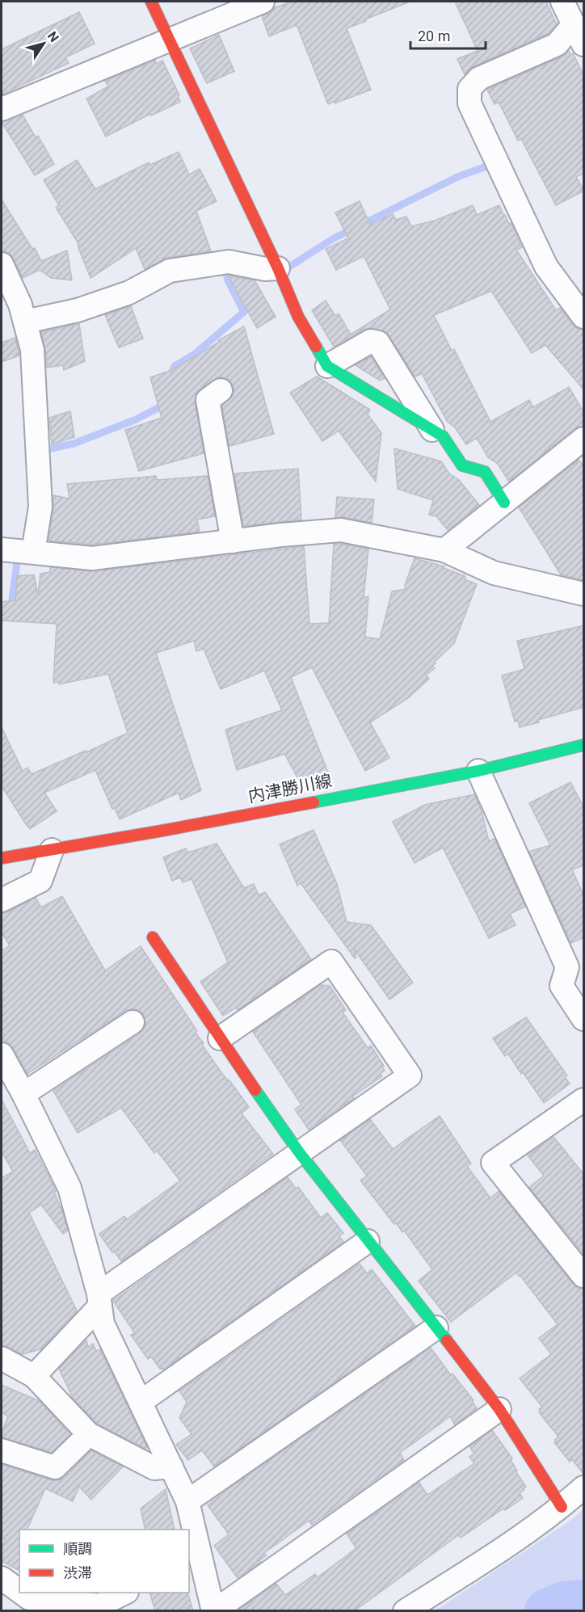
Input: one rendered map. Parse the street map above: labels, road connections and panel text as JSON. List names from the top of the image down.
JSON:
{
  "streets": {
    "street": ["内津勝川線"]
  },
  "legend": ["順調", "渋滞"],
  "scale_bar": "20 m",
  "north": "top right"
}
